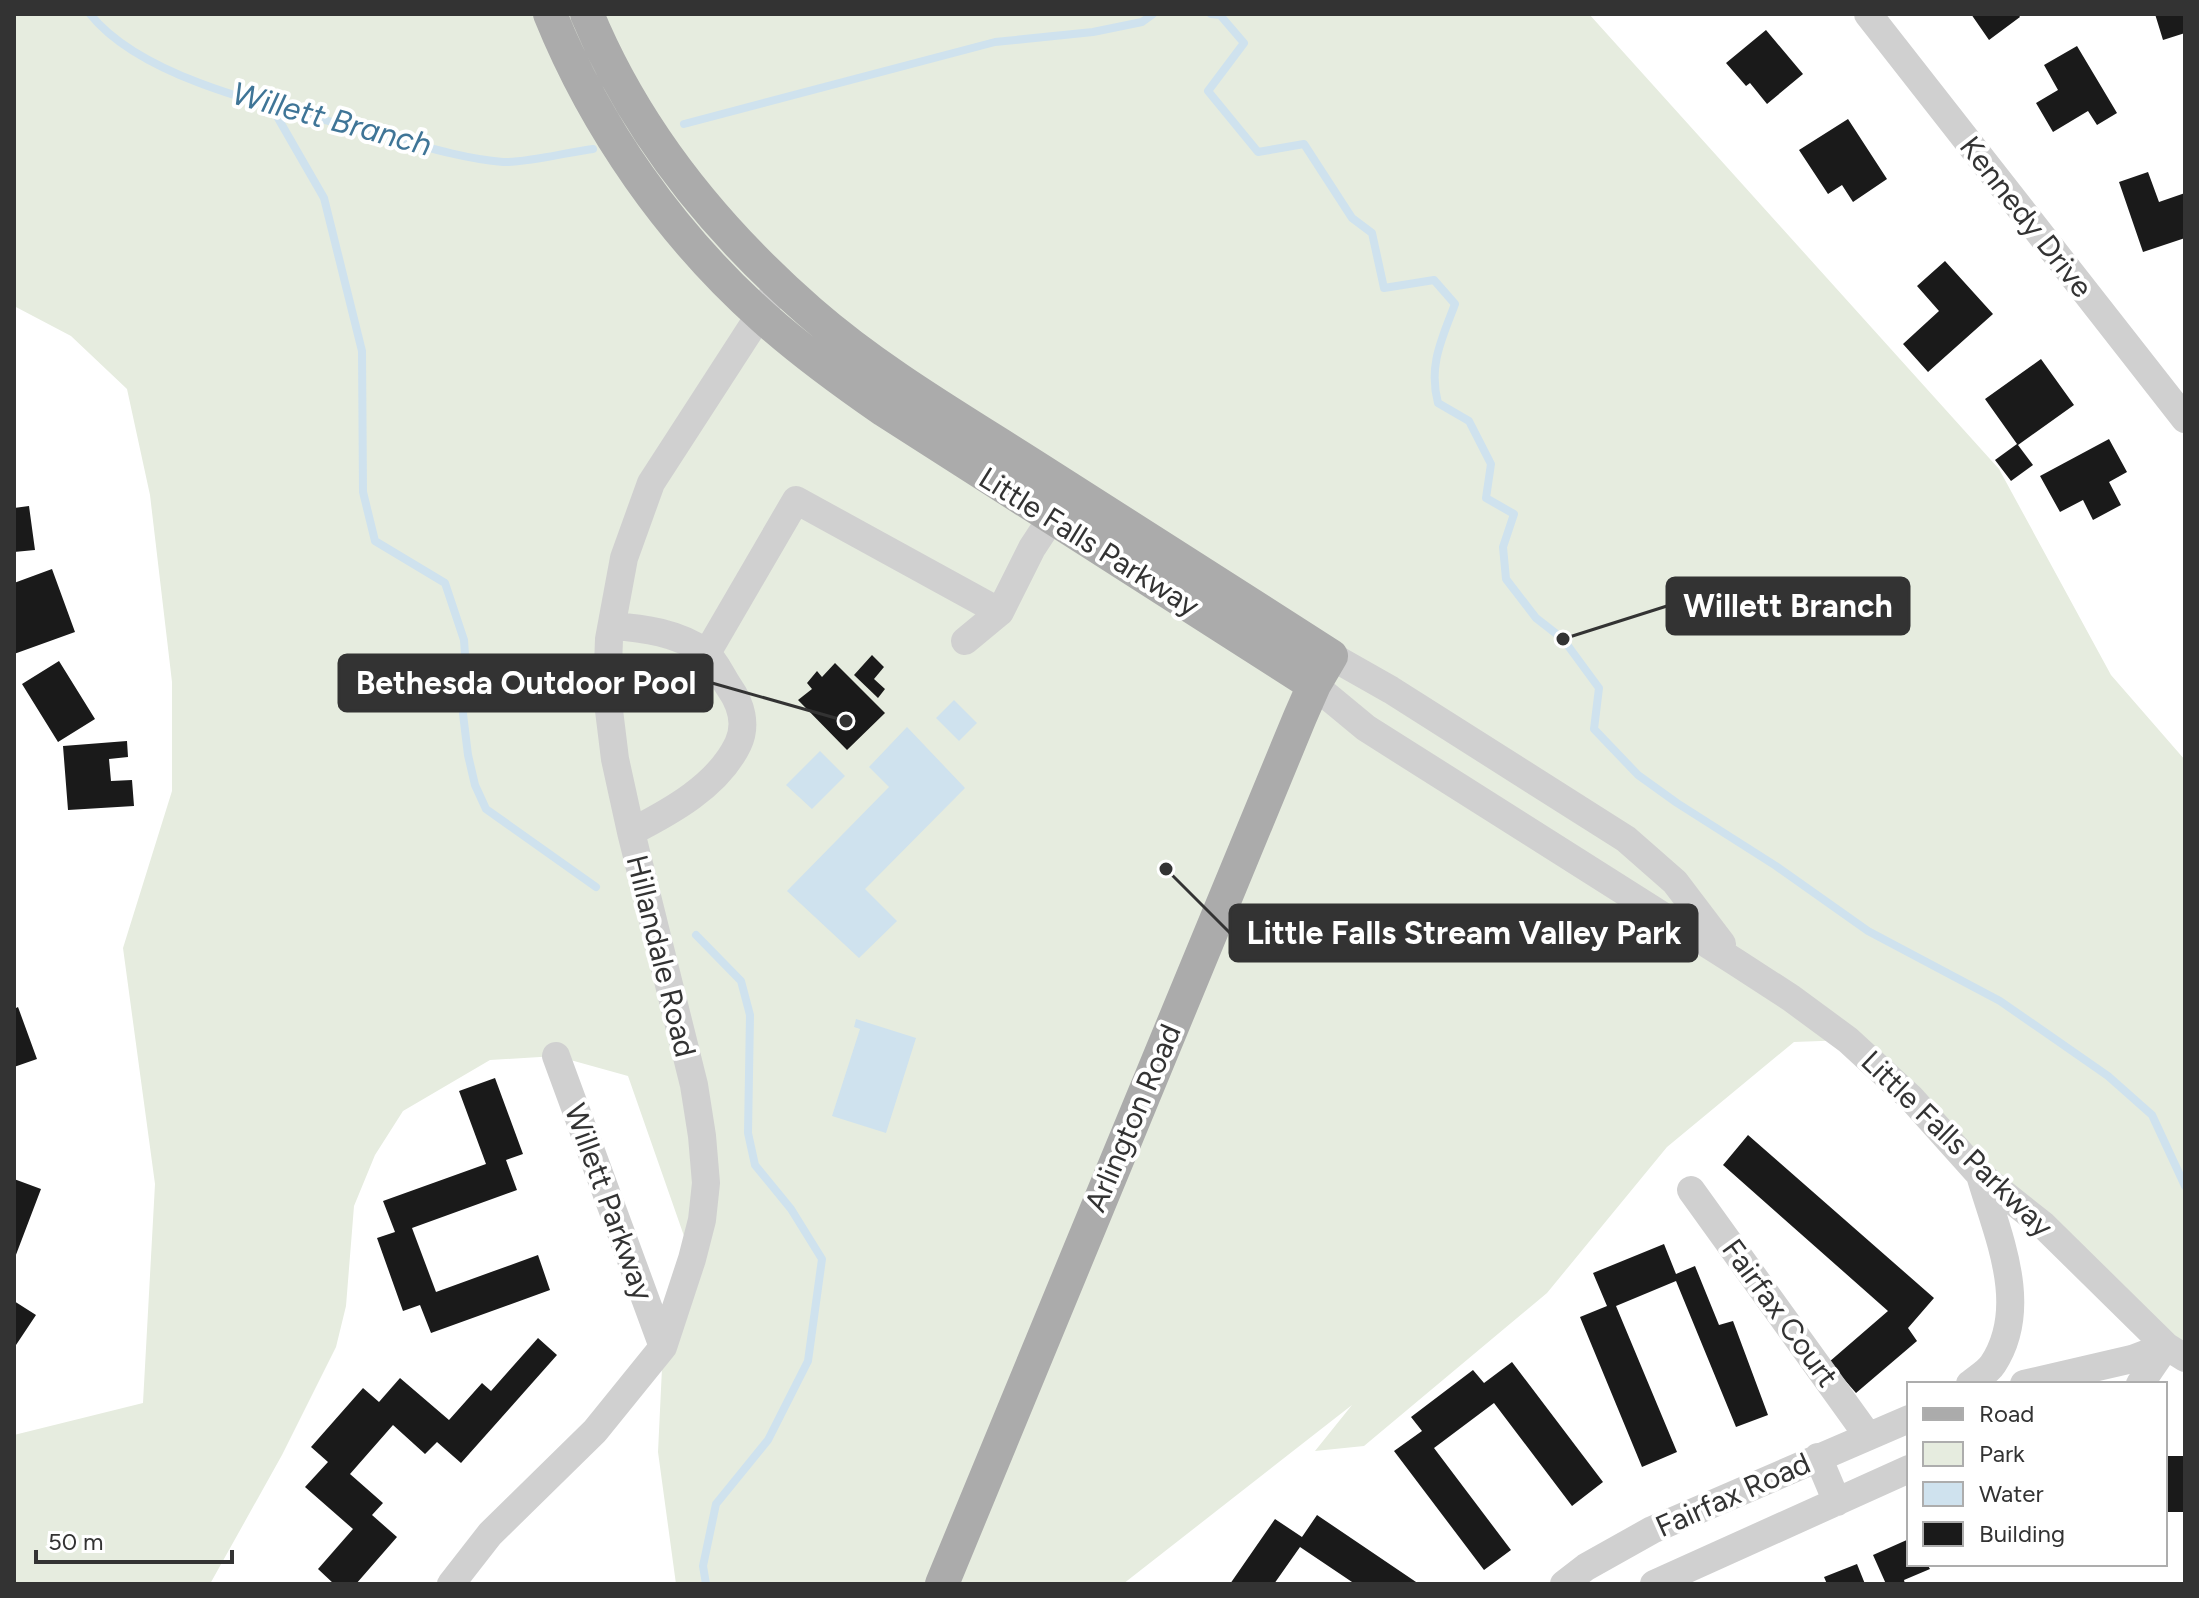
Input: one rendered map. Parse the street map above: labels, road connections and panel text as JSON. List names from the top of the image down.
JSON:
{
  "streets": {
    "main road": ["Little Falls Parkway", "Arlington Road"],
    "street": [
      "Kennedy Drive",
      "Hillandale Road",
      "Willett Parkway",
      "Fairfax Court",
      "Fairfax Road"
    ]
  },
  "crossings": [
    ["Little Falls Parkway", "Hillandale Road"],
    ["Little Falls Parkway", "Arlington Road"],
    ["Hillandale Road", "Willett Parkway"],
    ["Fairfax Court", "Fairfax Road"]
  ],
  "water": ["Willett Branch"],
  "places": ["Willett Branch", "Bethesda Outdoor Pool", "Little Falls Stream Valley Park"],
  "legend": [
    "Road",
    "Park",
    "Water",
    "Building"
  ],
  "scale_bar": "50 m"
}
